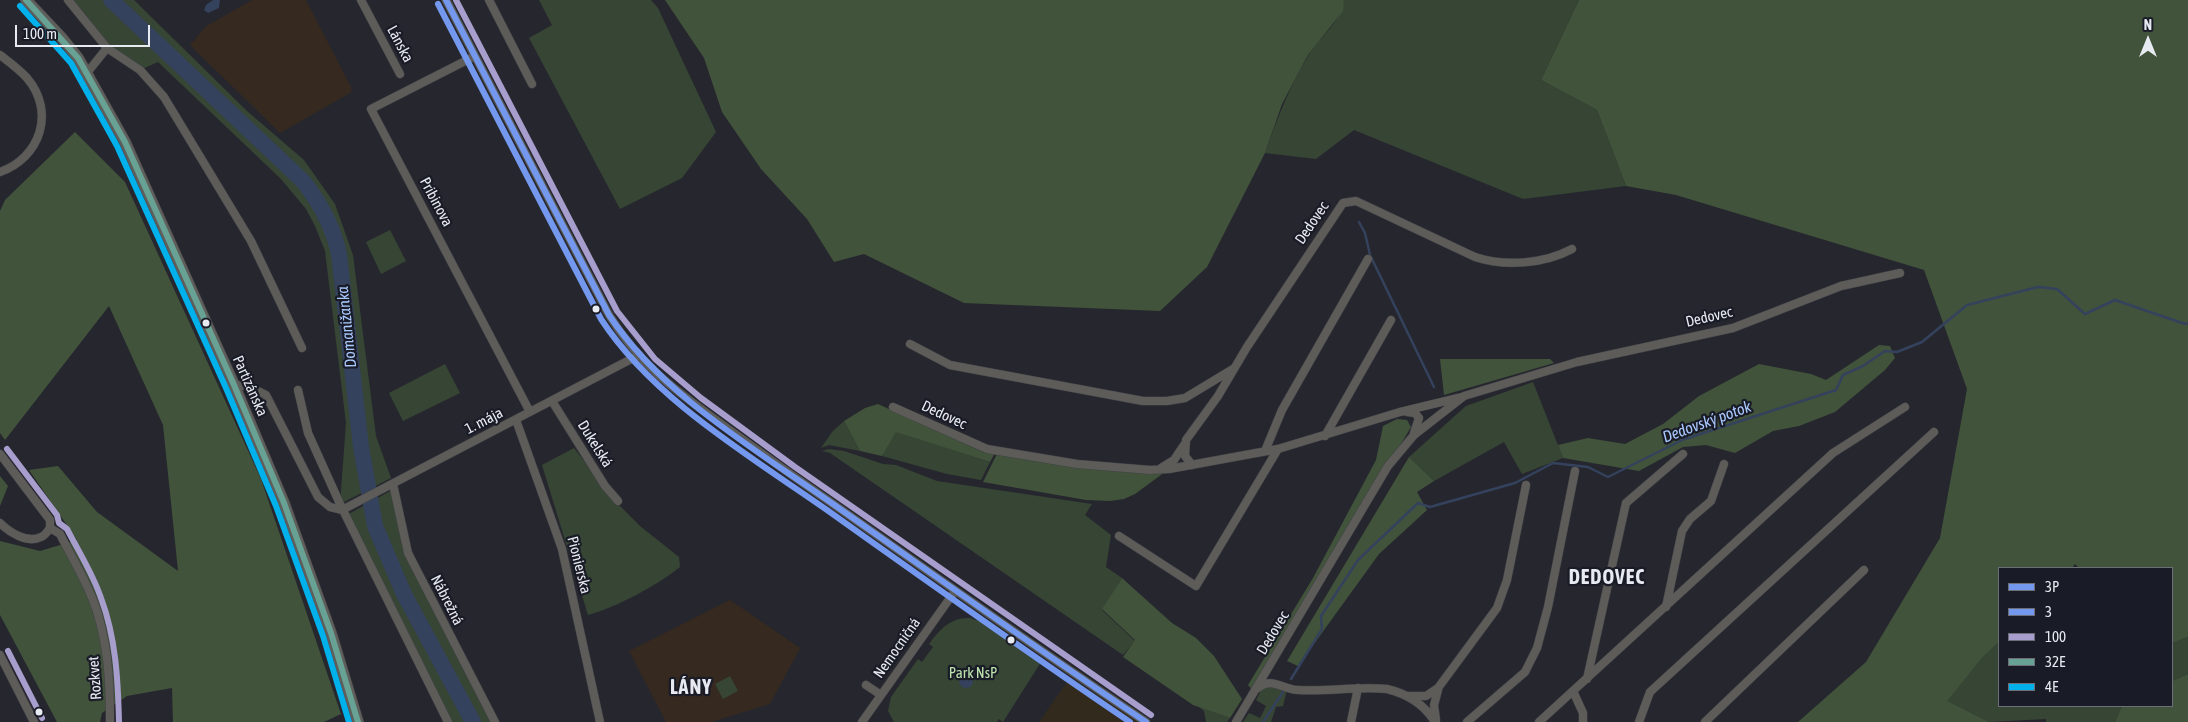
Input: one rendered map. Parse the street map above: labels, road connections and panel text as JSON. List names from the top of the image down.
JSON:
{
  "streets": {
    "main road": ["Partizánska"],
    "street": [
      "Lánska",
      "Pribinova",
      "Dedovec",
      "1. mája",
      "Dukelská",
      "Pionierska",
      "Nábrežná",
      "Nemocničná",
      "Rozkvet"
    ]
  },
  "crossings": [
    ["Pribinova", "1. mája"],
    ["1. mája", "Dukelská"],
    ["1. mája", "Pionierska"],
    ["1. mája", "Nábrežná"]
  ],
  "districts": ["DEDOVEC", "LÁNY"],
  "water": ["Domanižanka", "Dedovský potok"],
  "parks": ["Park NsP"],
  "lines": [
    "transit line 3P",
    "transit line 100",
    "transit line 32E",
    "transit line 3",
    "transit line 4E"
  ],
  "legend": [
    "3P",
    "3",
    "100",
    "32E",
    "4E"
  ],
  "scale_bar": "100 m",
  "north": "top"
}
